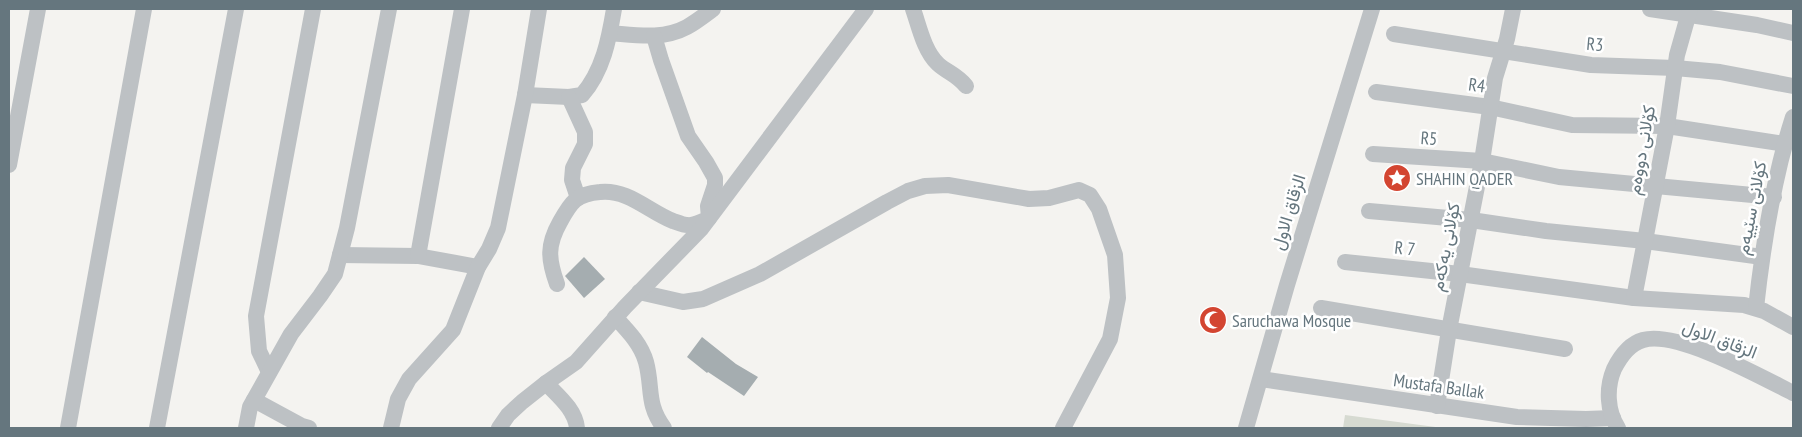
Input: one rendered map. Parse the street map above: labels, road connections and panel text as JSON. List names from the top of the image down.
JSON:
{
  "streets": {
    "street": [
      "R3",
      "R4",
      "R5",
      "کۆلانی دووەم",
      "کۆلانی سێیەم",
      "الزقاق الاول",
      "کۆلانی یەکەم",
      "R 7",
      "Mustafa Ballak"
    ]
  },
  "crossings": [
    ["R3", "کۆلانی دووەم"],
    ["R3", "کۆلانی یەکەم"],
    ["R4", "کۆلانی دووەم"],
    ["R4", "کۆلانی سێیەم"],
    ["R4", "کۆلانی یەکەم"],
    ["R5", "کۆلانی دووەم"],
    ["R5", "کۆلانی سێیەم"],
    ["R5", "کۆلانی یەکەم"],
    ["کۆلانی دووەم", "R 7"],
    ["کۆلانی سێیەم", "R 7"],
    ["الزقاق الاول", "Mustafa Ballak"],
    ["کۆلانی یەکەم", "R 7"],
    ["کۆلانی یەکەم", "Mustafa Ballak"]
  ],
  "places": {
    "place": ["SHAHIN QADER"],
    "mosque": ["Saruchawa Mosque"]
  }
}
